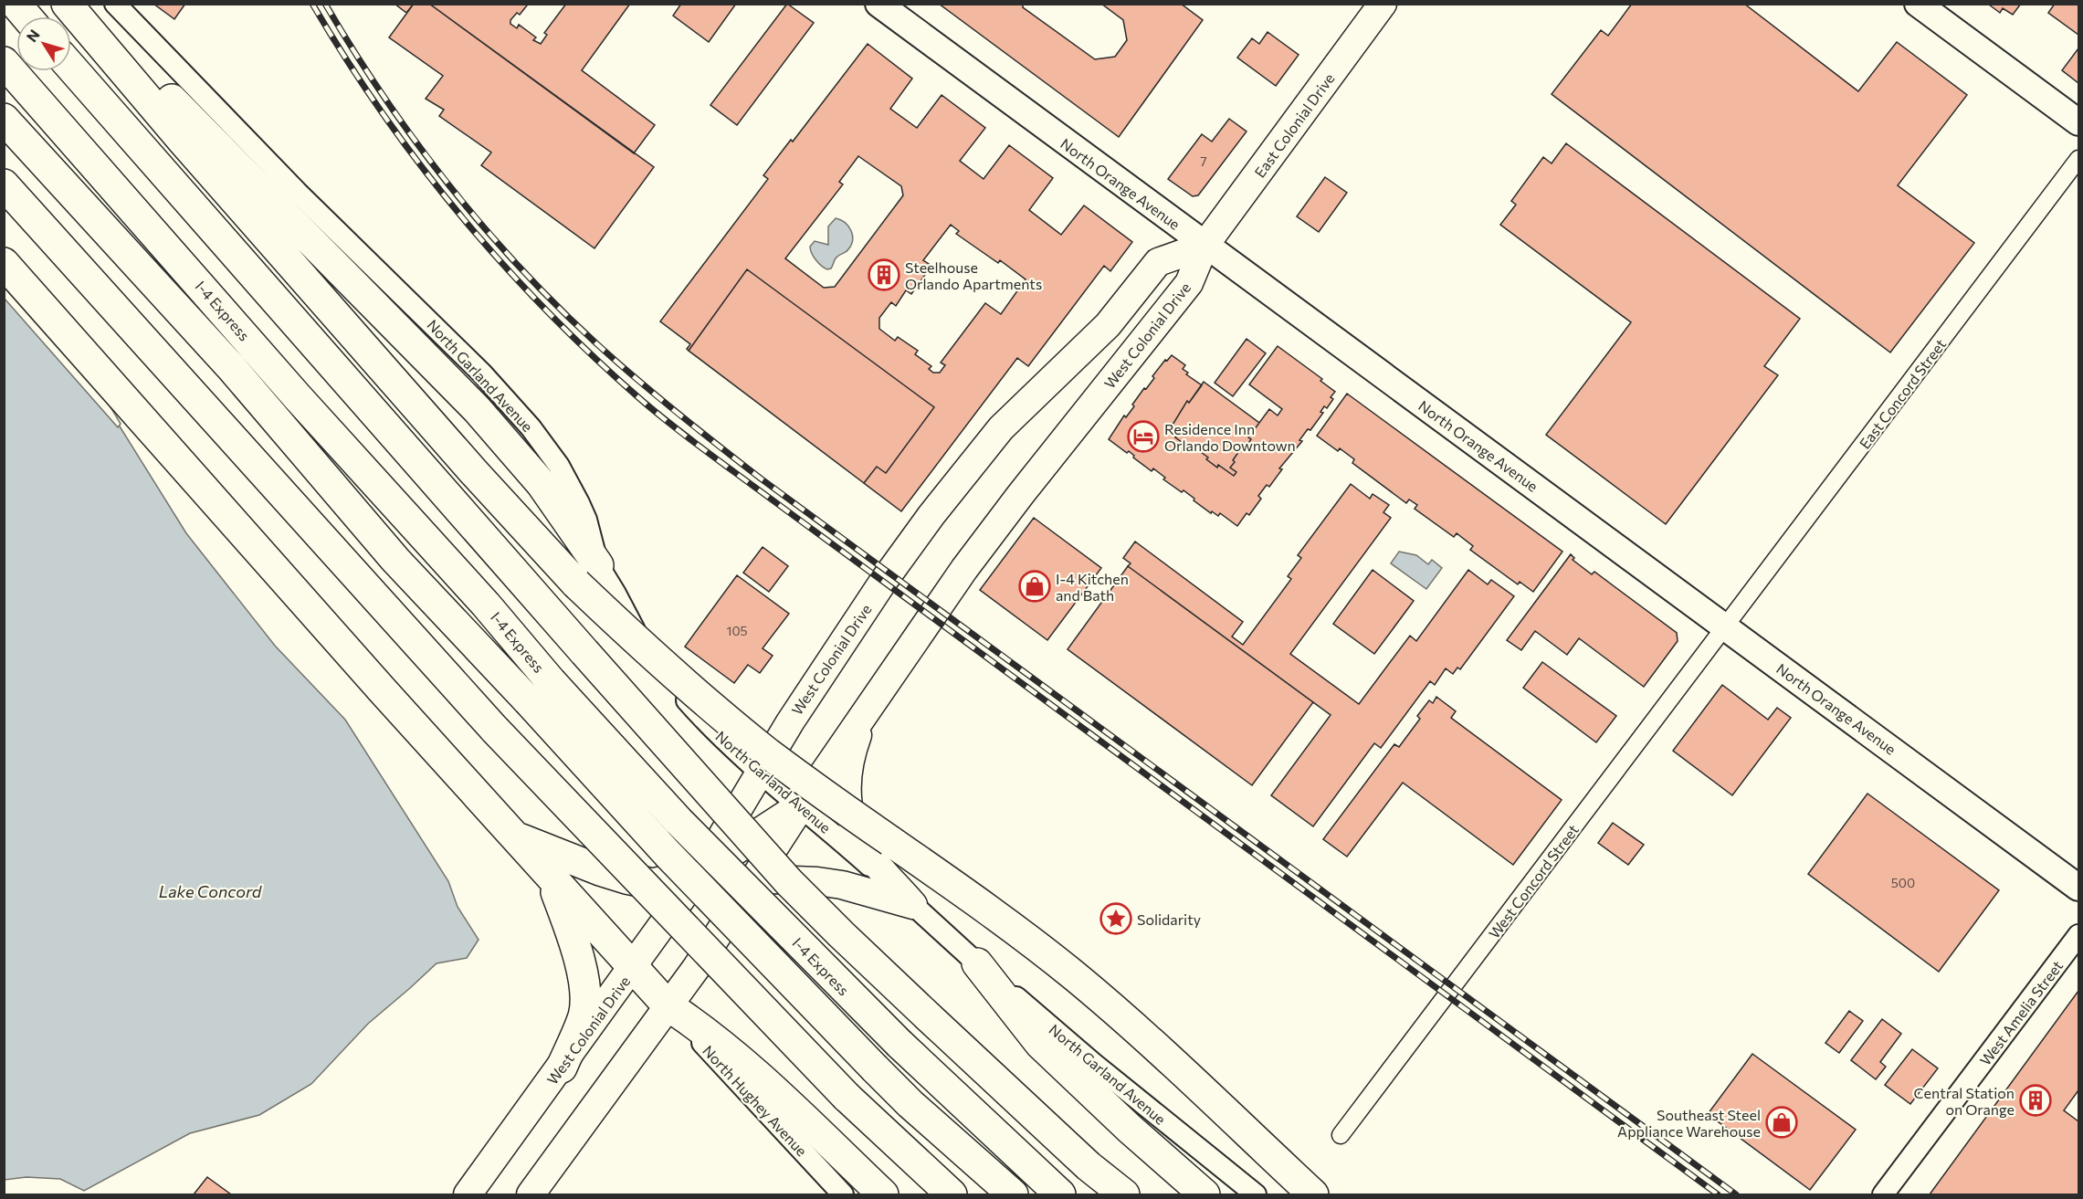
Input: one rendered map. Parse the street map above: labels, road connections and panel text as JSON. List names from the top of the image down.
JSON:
{
  "streets": {
    "highway": ["East Colonial Drive", "I-4 Express", "West Colonial Drive"],
    "main road": ["North Orange Avenue"],
    "street": [
      "North Garland Avenue",
      "East Concord Street",
      "West Concord Street",
      "West Amelia Street",
      "North Hughey Avenue"
    ]
  },
  "crossings": [
    ["East Colonial Drive", "North Orange Avenue"],
    ["East Colonial Drive", "West Colonial Drive"],
    ["North Orange Avenue", "West Colonial Drive"],
    ["North Orange Avenue", "East Concord Street"],
    ["North Orange Avenue", "West Concord Street"],
    ["West Colonial Drive", "North Garland Avenue"],
    ["West Colonial Drive", "North Hughey Avenue"],
    ["East Concord Street", "West Concord Street"]
  ],
  "water": ["Lake Concord"],
  "places": {
    "building": ["Steelhouse Orlando Apartments", "Central Station on Orange"],
    "hotel": ["Residence Inn Orlando Downtown"],
    "shop": ["I-4 Kitchen and Bath", "Southeast Steel Appliance Warehouse"],
    "place": ["Solidarity"]
  },
  "house_numbers": ["7", "105", "500"],
  "north": "top left"
}
